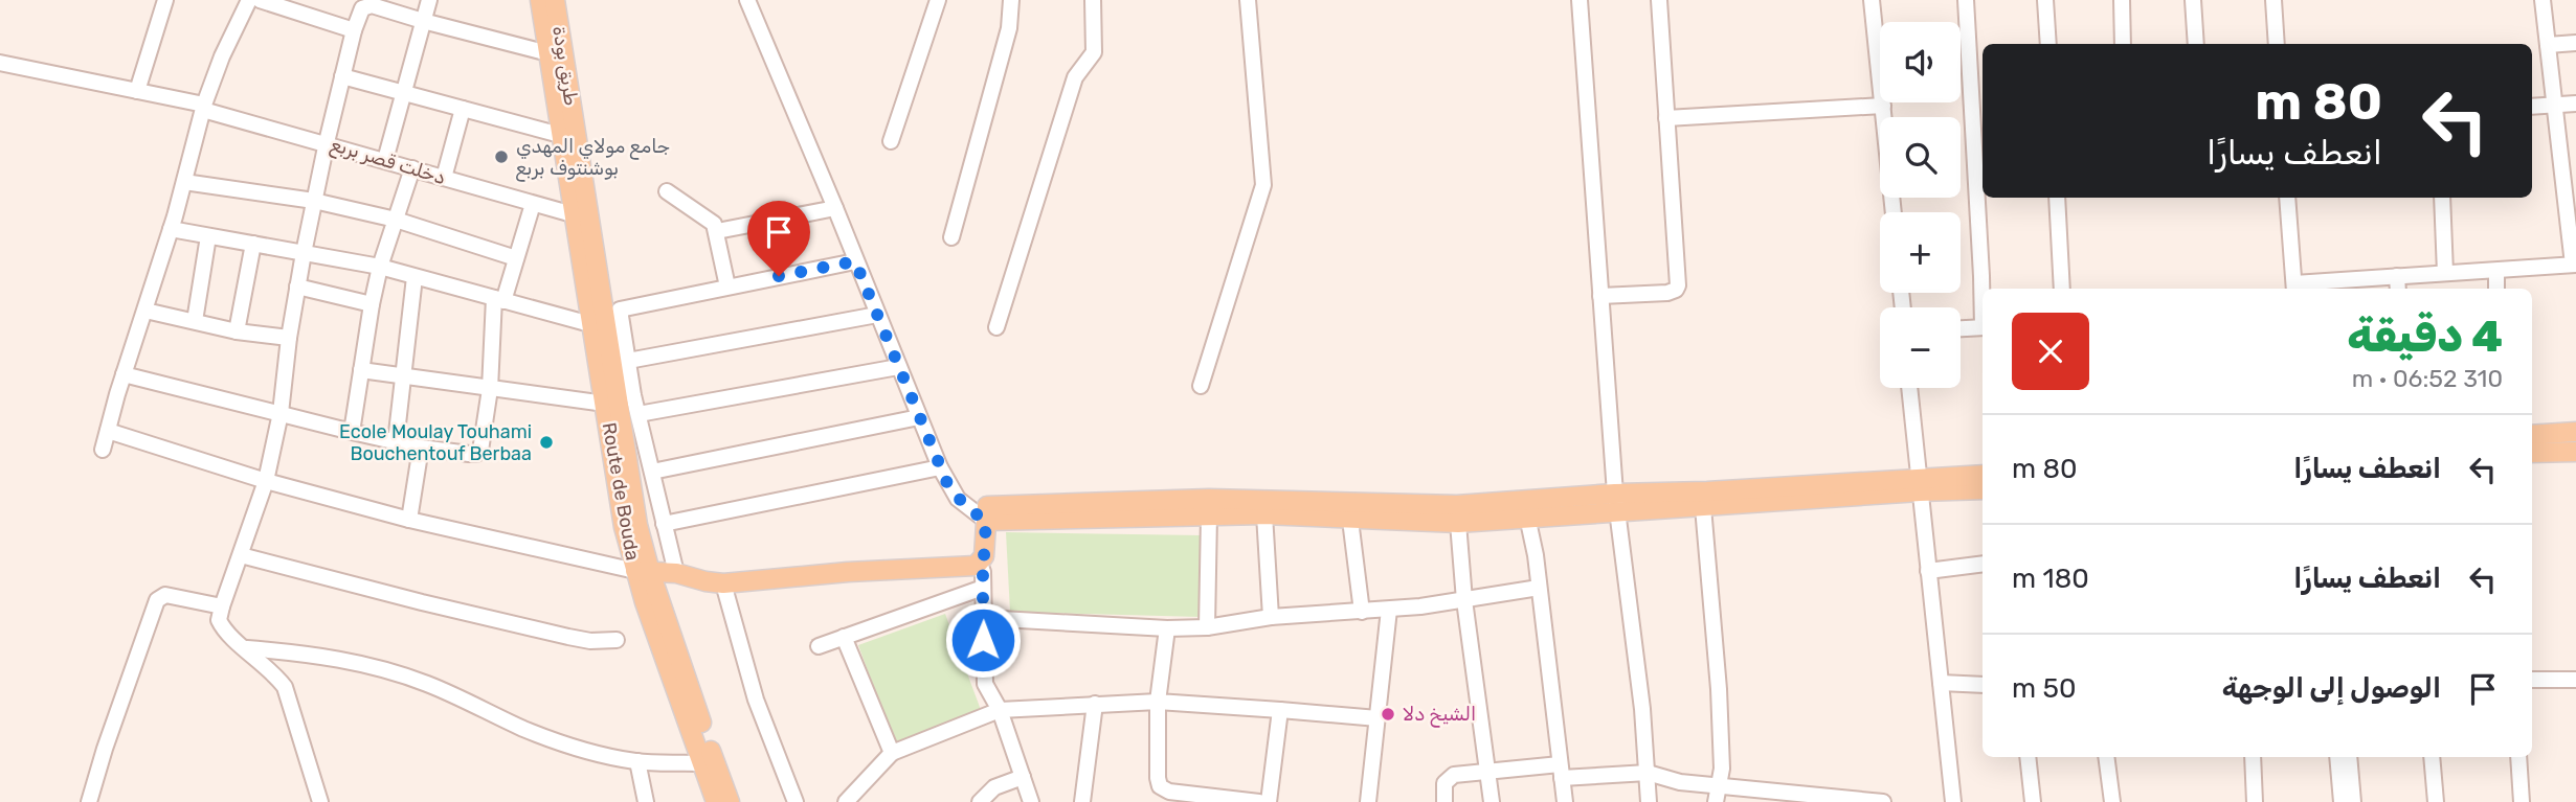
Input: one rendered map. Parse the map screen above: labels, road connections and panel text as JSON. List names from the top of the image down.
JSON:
{
  "streets": {
    "main road": ["طريق بودة", "Route de Bouda"],
    "street": ["دخلت قصر بربع"]
  },
  "crossings": [
    ["طريق بودة", "دخلت قصر بربع"],
    ["طريق بودة", "Route de Bouda"],
    ["دخلت قصر بربع", "Route de Bouda"]
  ],
  "places": ["جامع مولاي المهدي بوشنتوف بربع", "Ecole Moulay Touhami Bouchentouf Berbaa", "الشيخ دلا"],
  "page": {
    "map_buttons": ["+", "−"],
    "turn": ["80 m", "انعطف يسارًا"],
    "heading": ["4 دقيقة", "310 m · 06:52"],
    "list": [
      {
        "name": "انعطف يسارًا",
        "value": "80 m"
      },
      {
        "name": "انعطف يسارًا",
        "value": "180 m"
      },
      {
        "name": "الوصول إلى الوجهة",
        "value": "50 m"
      }
    ]
  }
}
